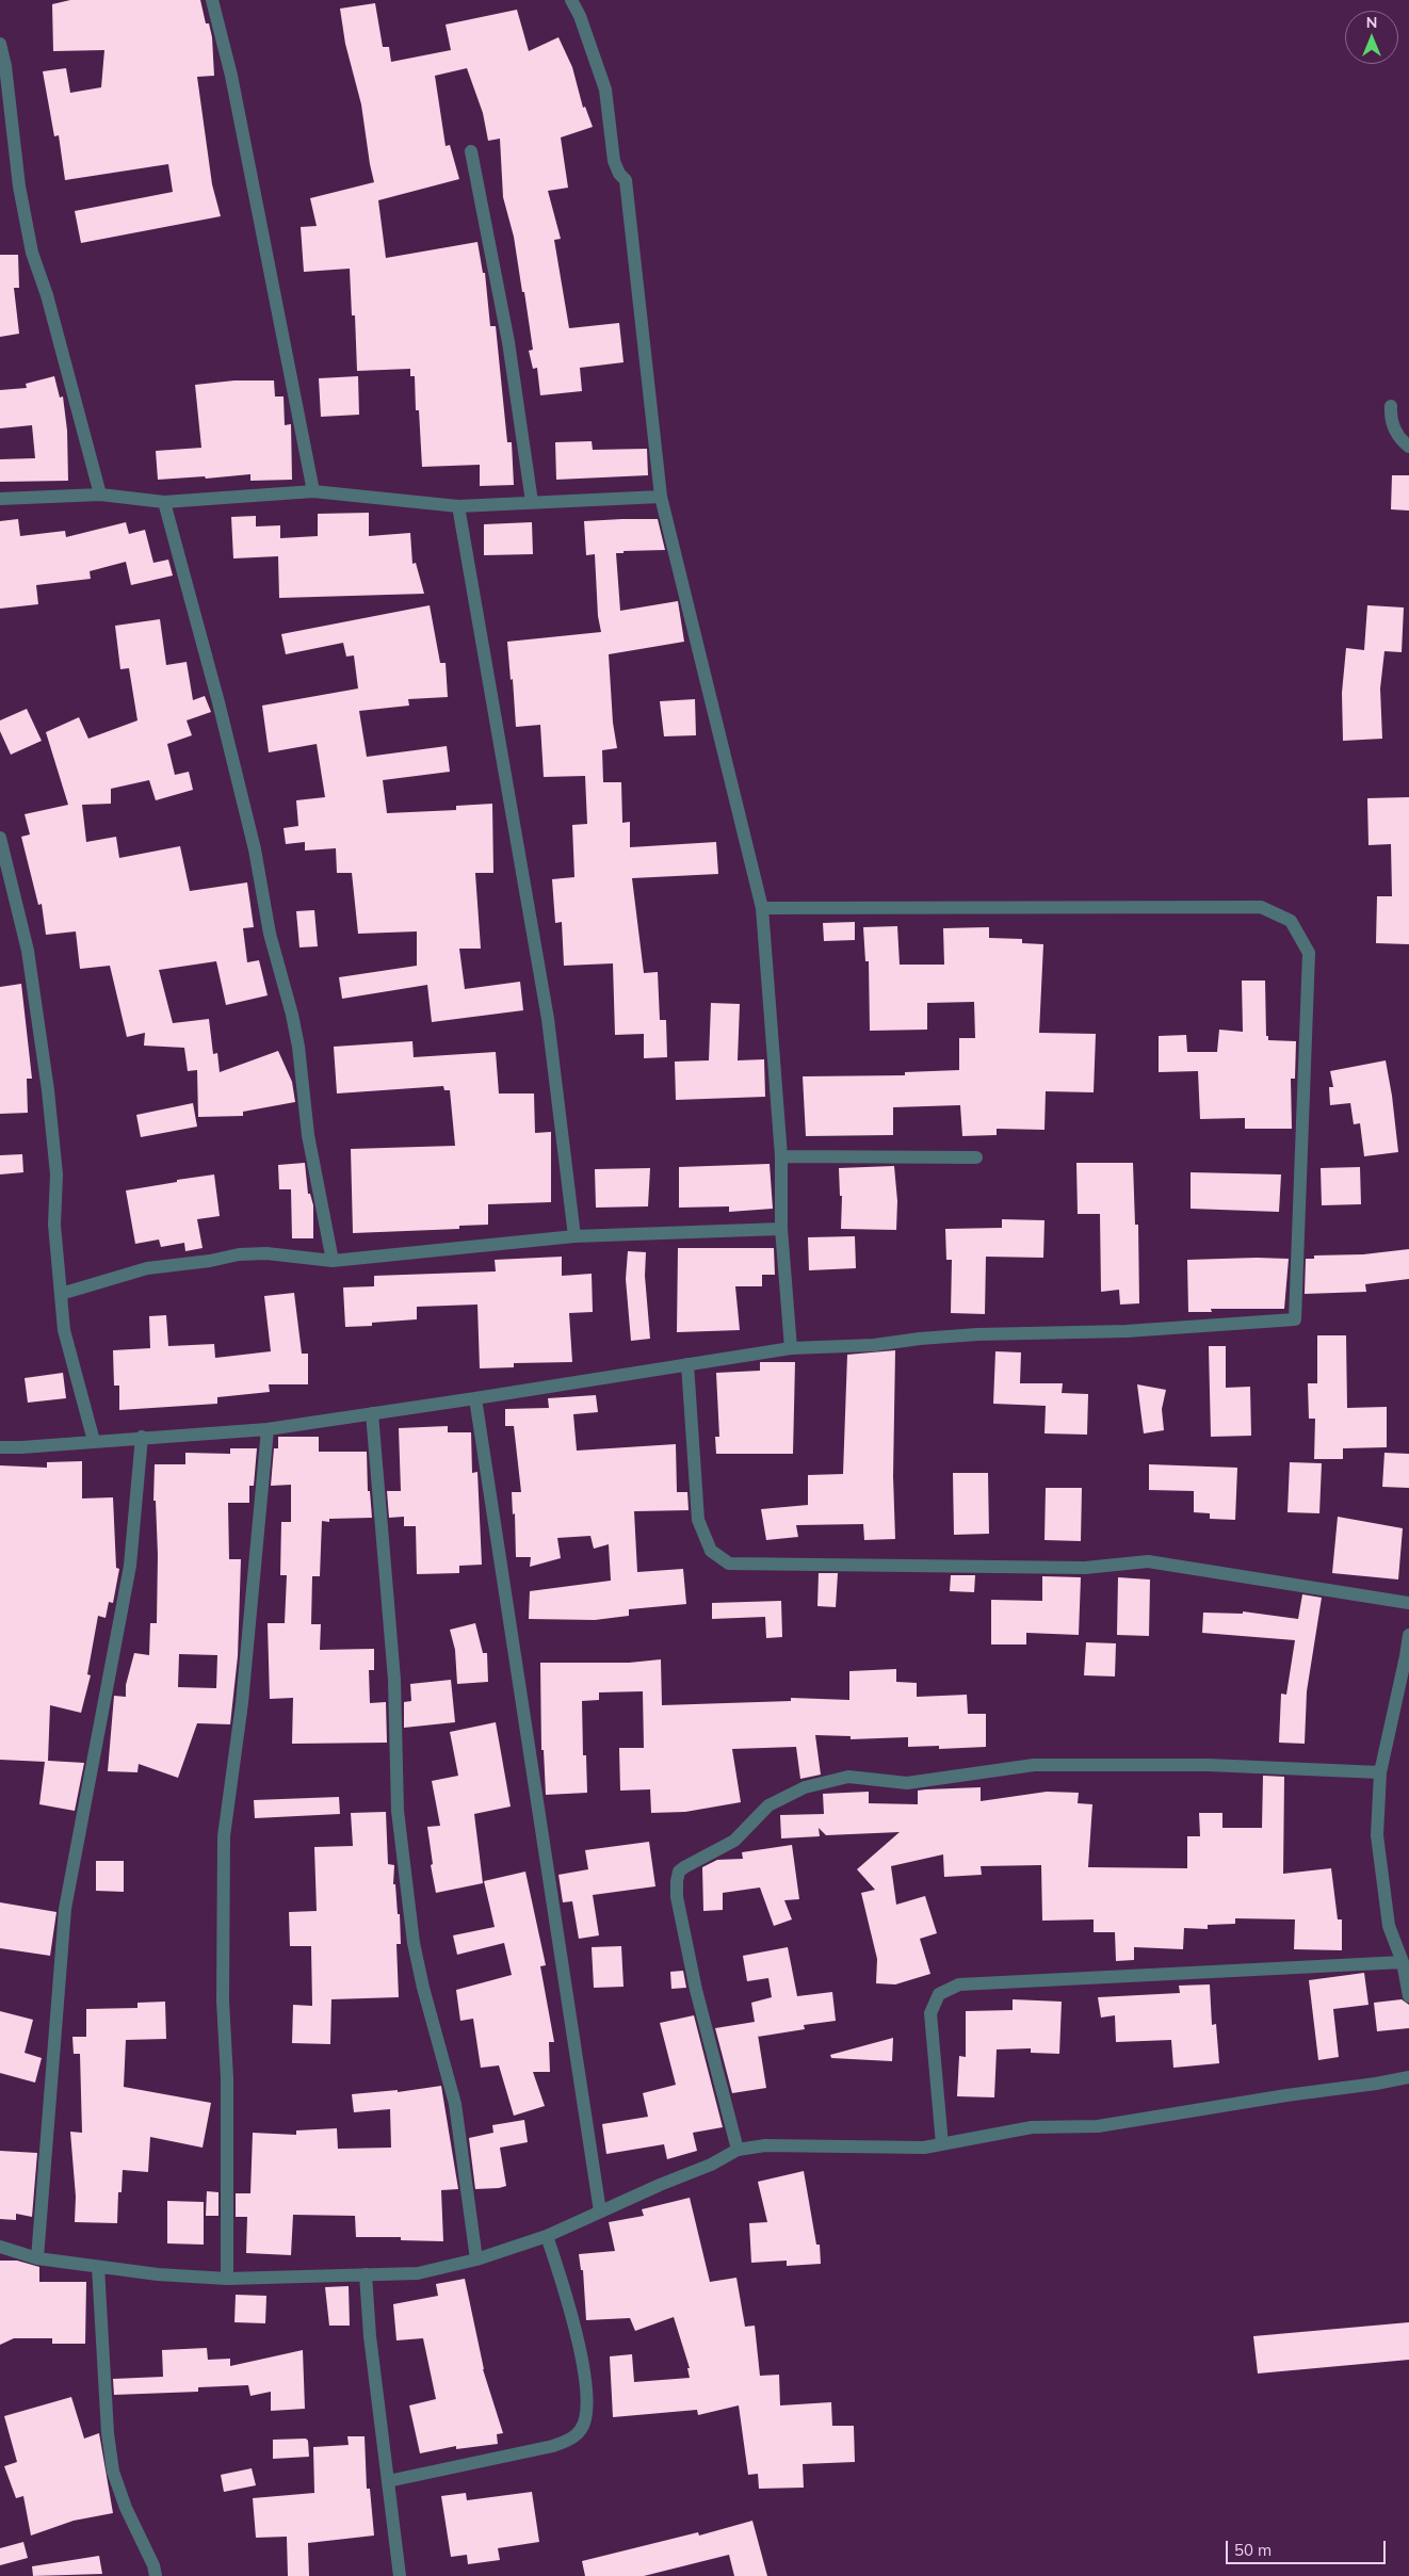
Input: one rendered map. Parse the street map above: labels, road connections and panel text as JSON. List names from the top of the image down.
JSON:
{
  "scale_bar": "50 m",
  "north": "top"
}
